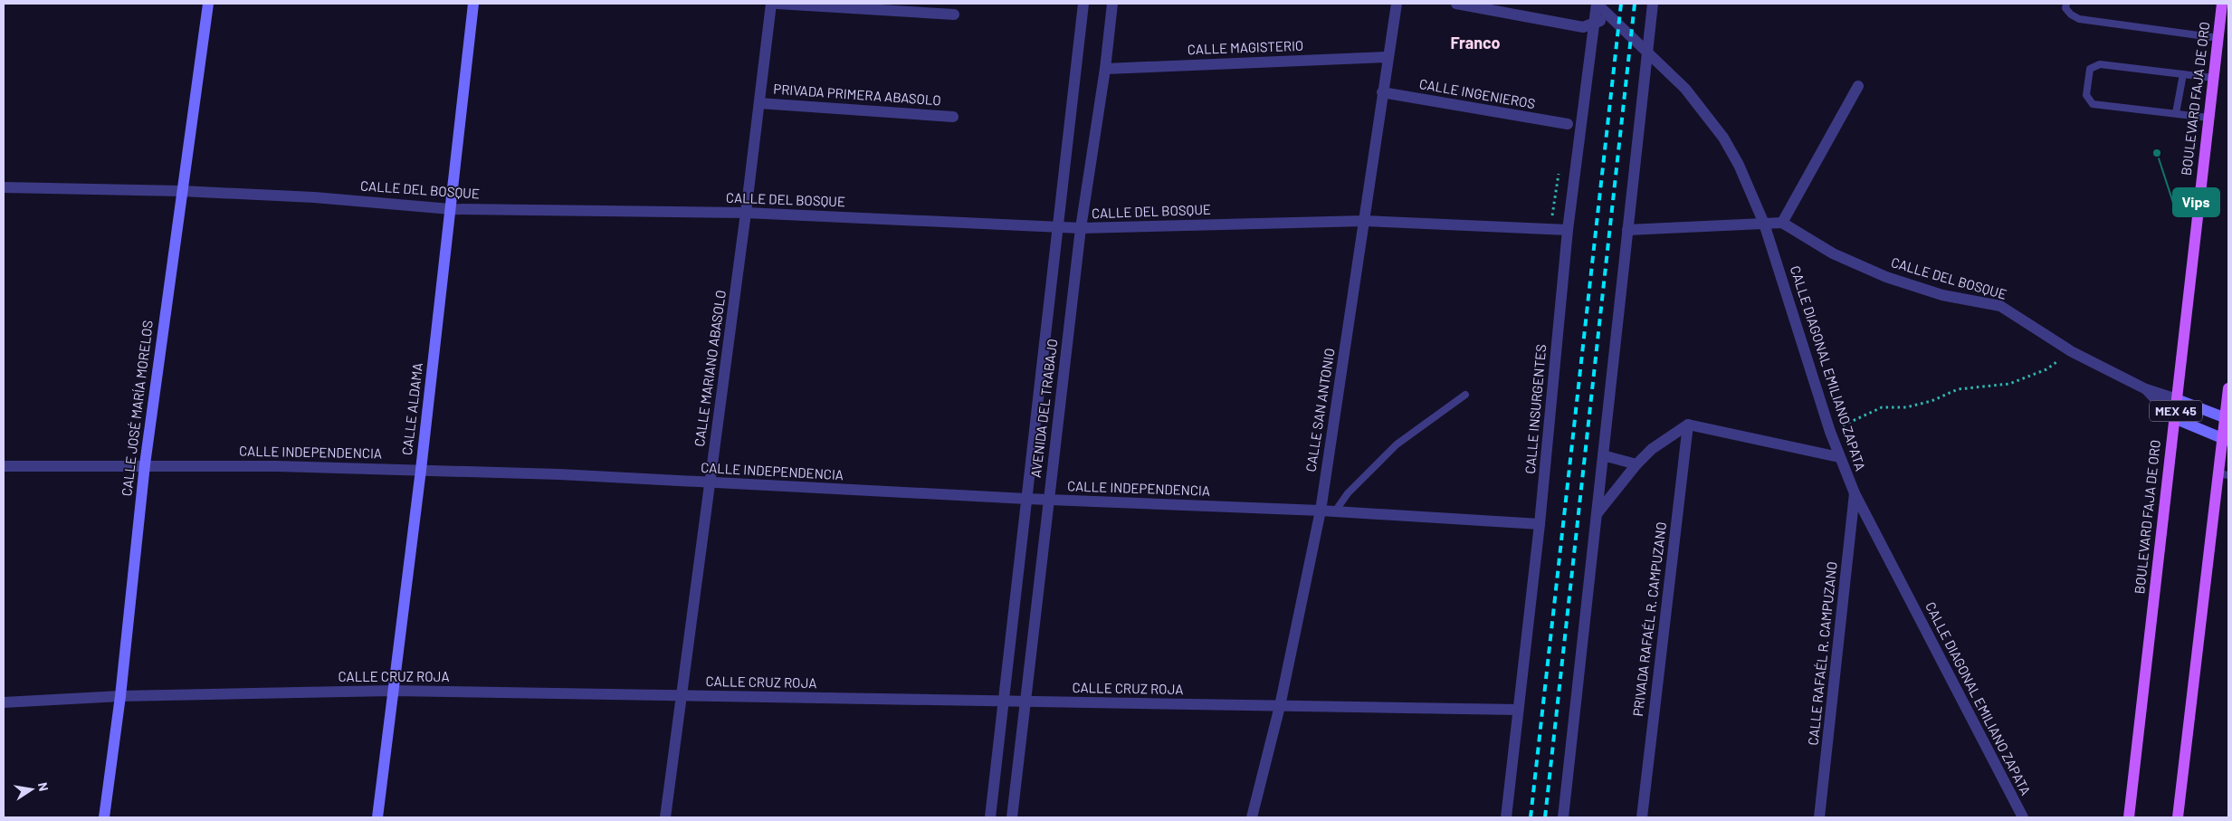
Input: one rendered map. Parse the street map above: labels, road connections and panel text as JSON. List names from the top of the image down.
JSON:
{
  "streets": {
    "main road": ["BOULEVARD FAJA DE ORO", "MEX 45"],
    "street": [
      "CALLE MAGISTERIO",
      "CALLE INGENIEROS",
      "PRIVADA PRIMERA ABASOLO",
      "CALLE DEL BOSQUE",
      "CALLE MARIANO ABASOLO",
      "CALLE DIAGONAL EMILIANO ZAPATA",
      "CALLE JOSÉ MARÍA MORELOS",
      "AVENIDA DEL TRABAJO",
      "CALLE ALDAMA",
      "CALLE INSURGENTES",
      "CALLE SAN ANTONIO",
      "CALLE INDEPENDENCIA",
      "PRIVADA RAFAÉL R. CAMPUZANO",
      "CALLE RAFAÉL R. CAMPUZANO",
      "CALLE CRUZ ROJA"
    ]
  },
  "crossings": [
    ["CALLE MAGISTERIO", "AVENIDA DEL TRABAJO"],
    ["CALLE MAGISTERIO", "CALLE SAN ANTONIO"],
    ["CALLE INGENIEROS", "CALLE SAN ANTONIO"],
    ["PRIVADA PRIMERA ABASOLO", "CALLE MARIANO ABASOLO"],
    ["BOULEVARD FAJA DE ORO", "CALLE DEL BOSQUE"],
    ["CALLE DEL BOSQUE", "CALLE MARIANO ABASOLO"],
    ["CALLE DEL BOSQUE", "CALLE JOSÉ MARÍA MORELOS"],
    ["CALLE DEL BOSQUE", "AVENIDA DEL TRABAJO"],
    ["CALLE DEL BOSQUE", "CALLE ALDAMA"],
    ["CALLE DEL BOSQUE", "CALLE INSURGENTES"],
    ["CALLE DEL BOSQUE", "CALLE SAN ANTONIO"],
    ["CALLE MARIANO ABASOLO", "CALLE INDEPENDENCIA"],
    ["CALLE MARIANO ABASOLO", "CALLE CRUZ ROJA"],
    ["CALLE DIAGONAL EMILIANO ZAPATA", "CALLE INSURGENTES"],
    ["CALLE DIAGONAL EMILIANO ZAPATA", "CALLE RAFAÉL R. CAMPUZANO"],
    ["CALLE JOSÉ MARÍA MORELOS", "CALLE INDEPENDENCIA"],
    ["CALLE JOSÉ MARÍA MORELOS", "CALLE CRUZ ROJA"],
    ["AVENIDA DEL TRABAJO", "CALLE INDEPENDENCIA"],
    ["AVENIDA DEL TRABAJO", "CALLE CRUZ ROJA"],
    ["CALLE ALDAMA", "CALLE INDEPENDENCIA"],
    ["CALLE ALDAMA", "CALLE CRUZ ROJA"],
    ["CALLE INSURGENTES", "CALLE INDEPENDENCIA"],
    ["CALLE INSURGENTES", "CALLE CRUZ ROJA"],
    ["CALLE SAN ANTONIO", "CALLE INDEPENDENCIA"],
    ["CALLE SAN ANTONIO", "CALLE CRUZ ROJA"]
  ],
  "districts": ["Franco"],
  "places": ["Vips"],
  "north": "right"
}
